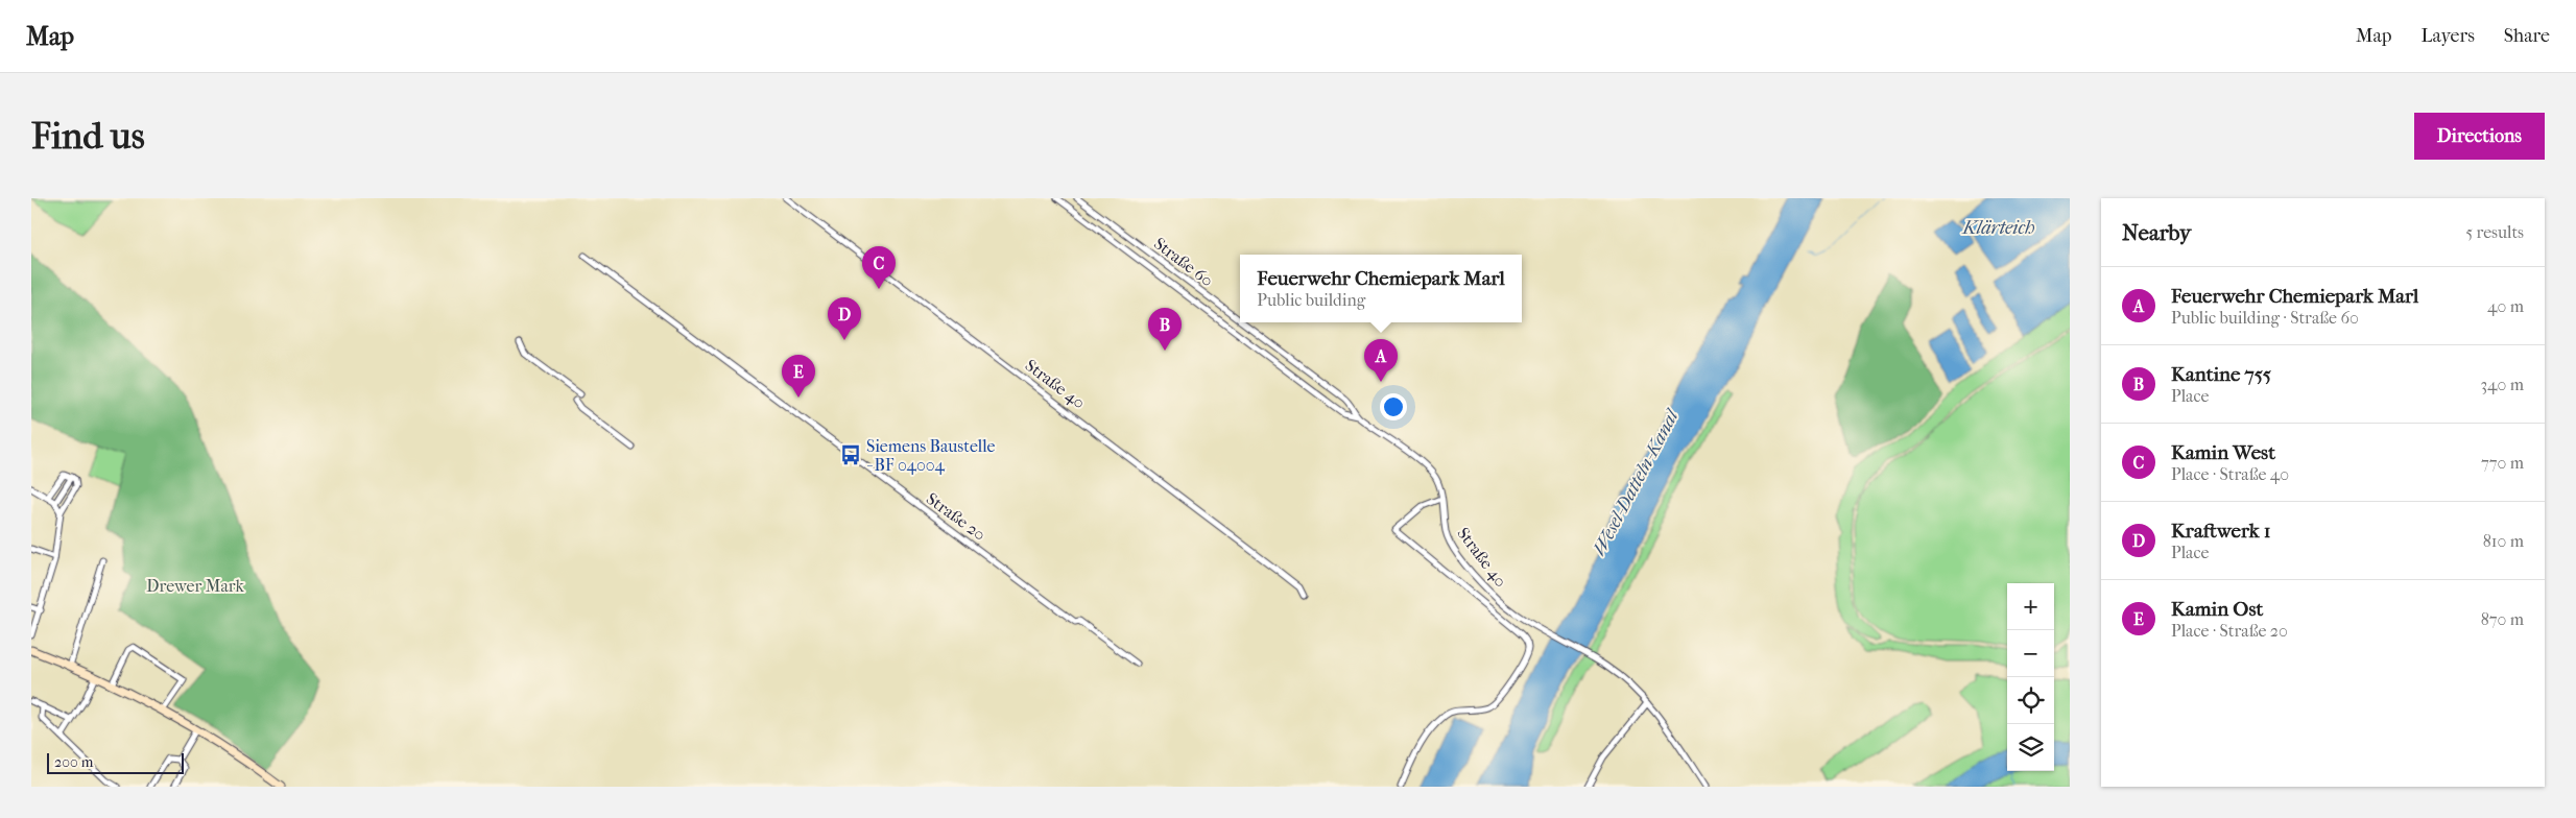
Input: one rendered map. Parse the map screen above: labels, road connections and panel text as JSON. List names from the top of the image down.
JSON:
{
  "streets": {
    "street": ["Straße 60", "Straße 40", "Straße 20"]
  },
  "crossings": [
    ["Straße 60", "Straße 40"]
  ],
  "water": ["Klärteich", "Wesel-Datteln-Kanal"],
  "parks": ["Drewer Mark"],
  "places": {
    "bus stop": ["Siemens Baustelle - BF 04004"]
  },
  "scale_bar": "200 m",
  "page": {
    "header": "Map",
    "nav": ["Map", "Layers", "Share"],
    "buttons": "Directions",
    "title": "Find us",
    "heading": ["Nearby", "5 results"],
    "pins": [
      "C",
      "D",
      "B",
      "A",
      "E"
    ],
    "popup": ["Feuerwehr Chemiepark Marl", "Public building"],
    "list": [
      {
        "mark": "A",
        "name": "Feuerwehr Chemiepark Marl",
        "note": "Public building · Straße 60",
        "value": "40 m"
      },
      {
        "mark": "B",
        "name": "Kantine 755",
        "note": "Place",
        "value": "340 m"
      },
      {
        "mark": "C",
        "name": "Kamin West",
        "note": "Place · Straße 40",
        "value": "770 m"
      },
      {
        "mark": "D",
        "name": "Kraftwerk 1",
        "note": "Place",
        "value": "810 m"
      },
      {
        "mark": "E",
        "name": "Kamin Ost",
        "note": "Place · Straße 20",
        "value": "870 m"
      }
    ],
    "map_buttons": ["+", "−"],
    "scale": "200 m"
  }
}
